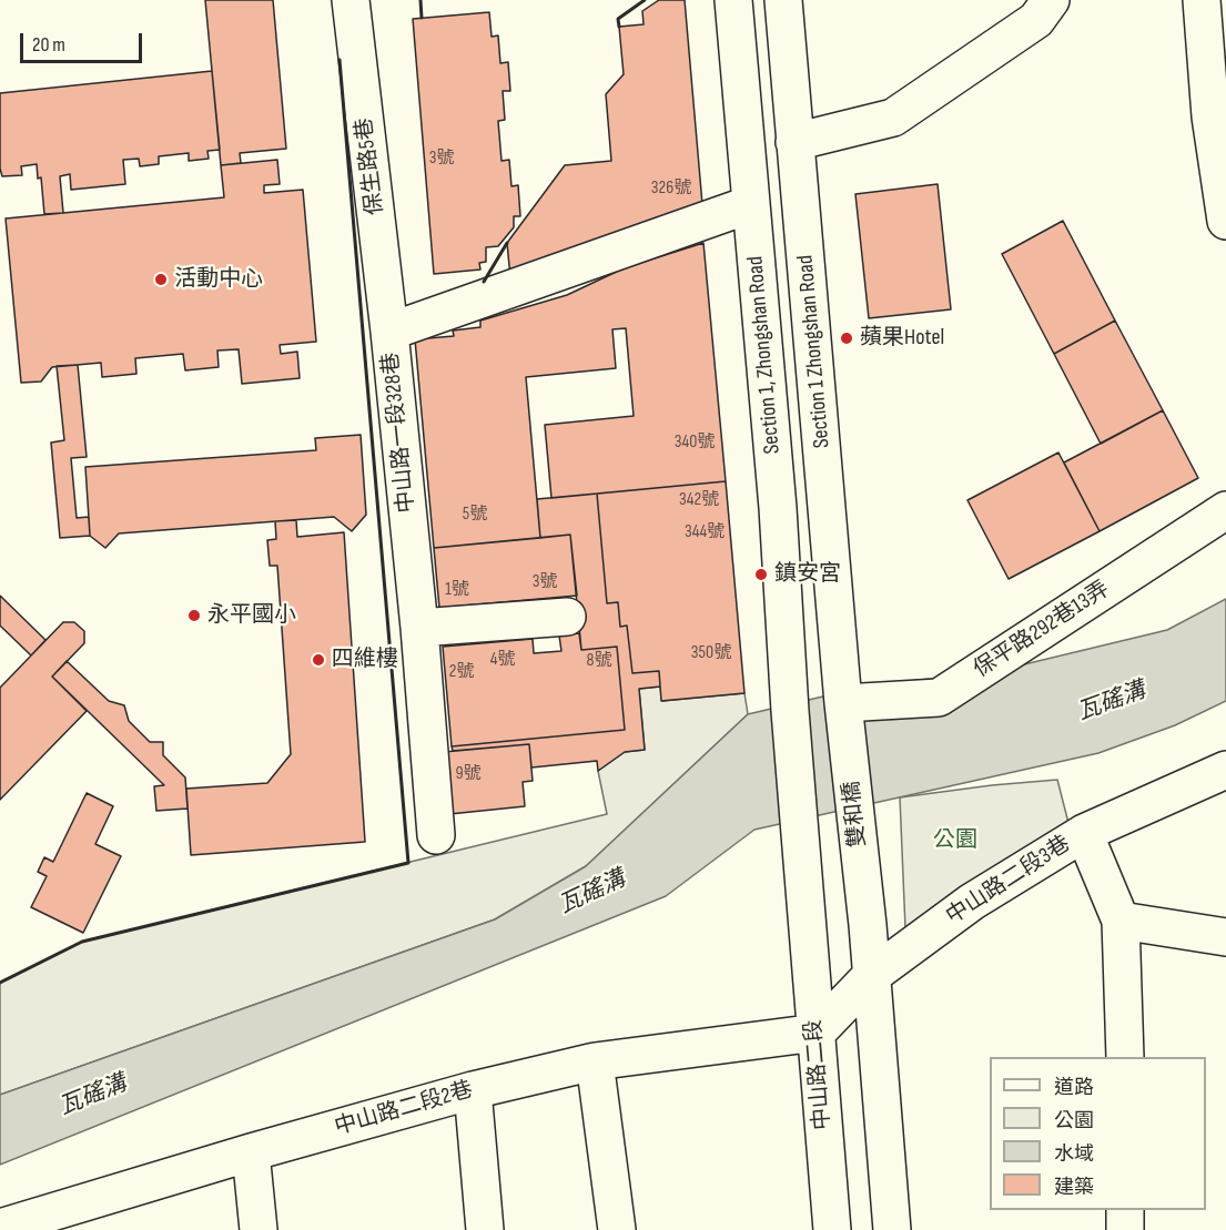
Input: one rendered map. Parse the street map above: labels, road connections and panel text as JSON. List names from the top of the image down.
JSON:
{
  "streets": {
    "street": [
      "保生路5巷",
      "Section 1 Zhongshan Road",
      "Section 1, Zhongshan Road",
      "中山路一段328巷",
      "保平路292巷13弄",
      "雙和橋",
      "中山路二段3巷",
      "中山路二段",
      "中山路二段2巷"
    ]
  },
  "crossings": [
    ["保生路5巷", "中山路一段328巷"],
    ["Section 1 Zhongshan Road", "保平路292巷13弄"],
    ["Section 1 Zhongshan Road", "雙和橋"],
    ["Section 1, Zhongshan Road", "中山路一段328巷"],
    ["Section 1, Zhongshan Road", "中山路二段"],
    ["保平路292巷13弄", "雙和橋"],
    ["雙和橋", "中山路二段3巷"],
    ["中山路二段3巷", "中山路二段"],
    ["中山路二段3巷", "中山路二段2巷"],
    ["中山路二段", "中山路二段2巷"]
  ],
  "water": ["瓦磘溝"],
  "parks": ["公園"],
  "places": [
    "活動中心",
    "蘋果Hotel",
    "鎮安宮",
    "永平國小",
    "四維樓"
  ],
  "house_numbers": [
    "3號",
    "326號",
    "340號",
    "342號",
    "5號",
    "344號",
    "3號",
    "1號",
    "350號",
    "4號",
    "8號",
    "2號",
    "9號"
  ],
  "legend": [
    "道路",
    "公園",
    "水域",
    "建築"
  ],
  "scale_bar": "20 m"
}
